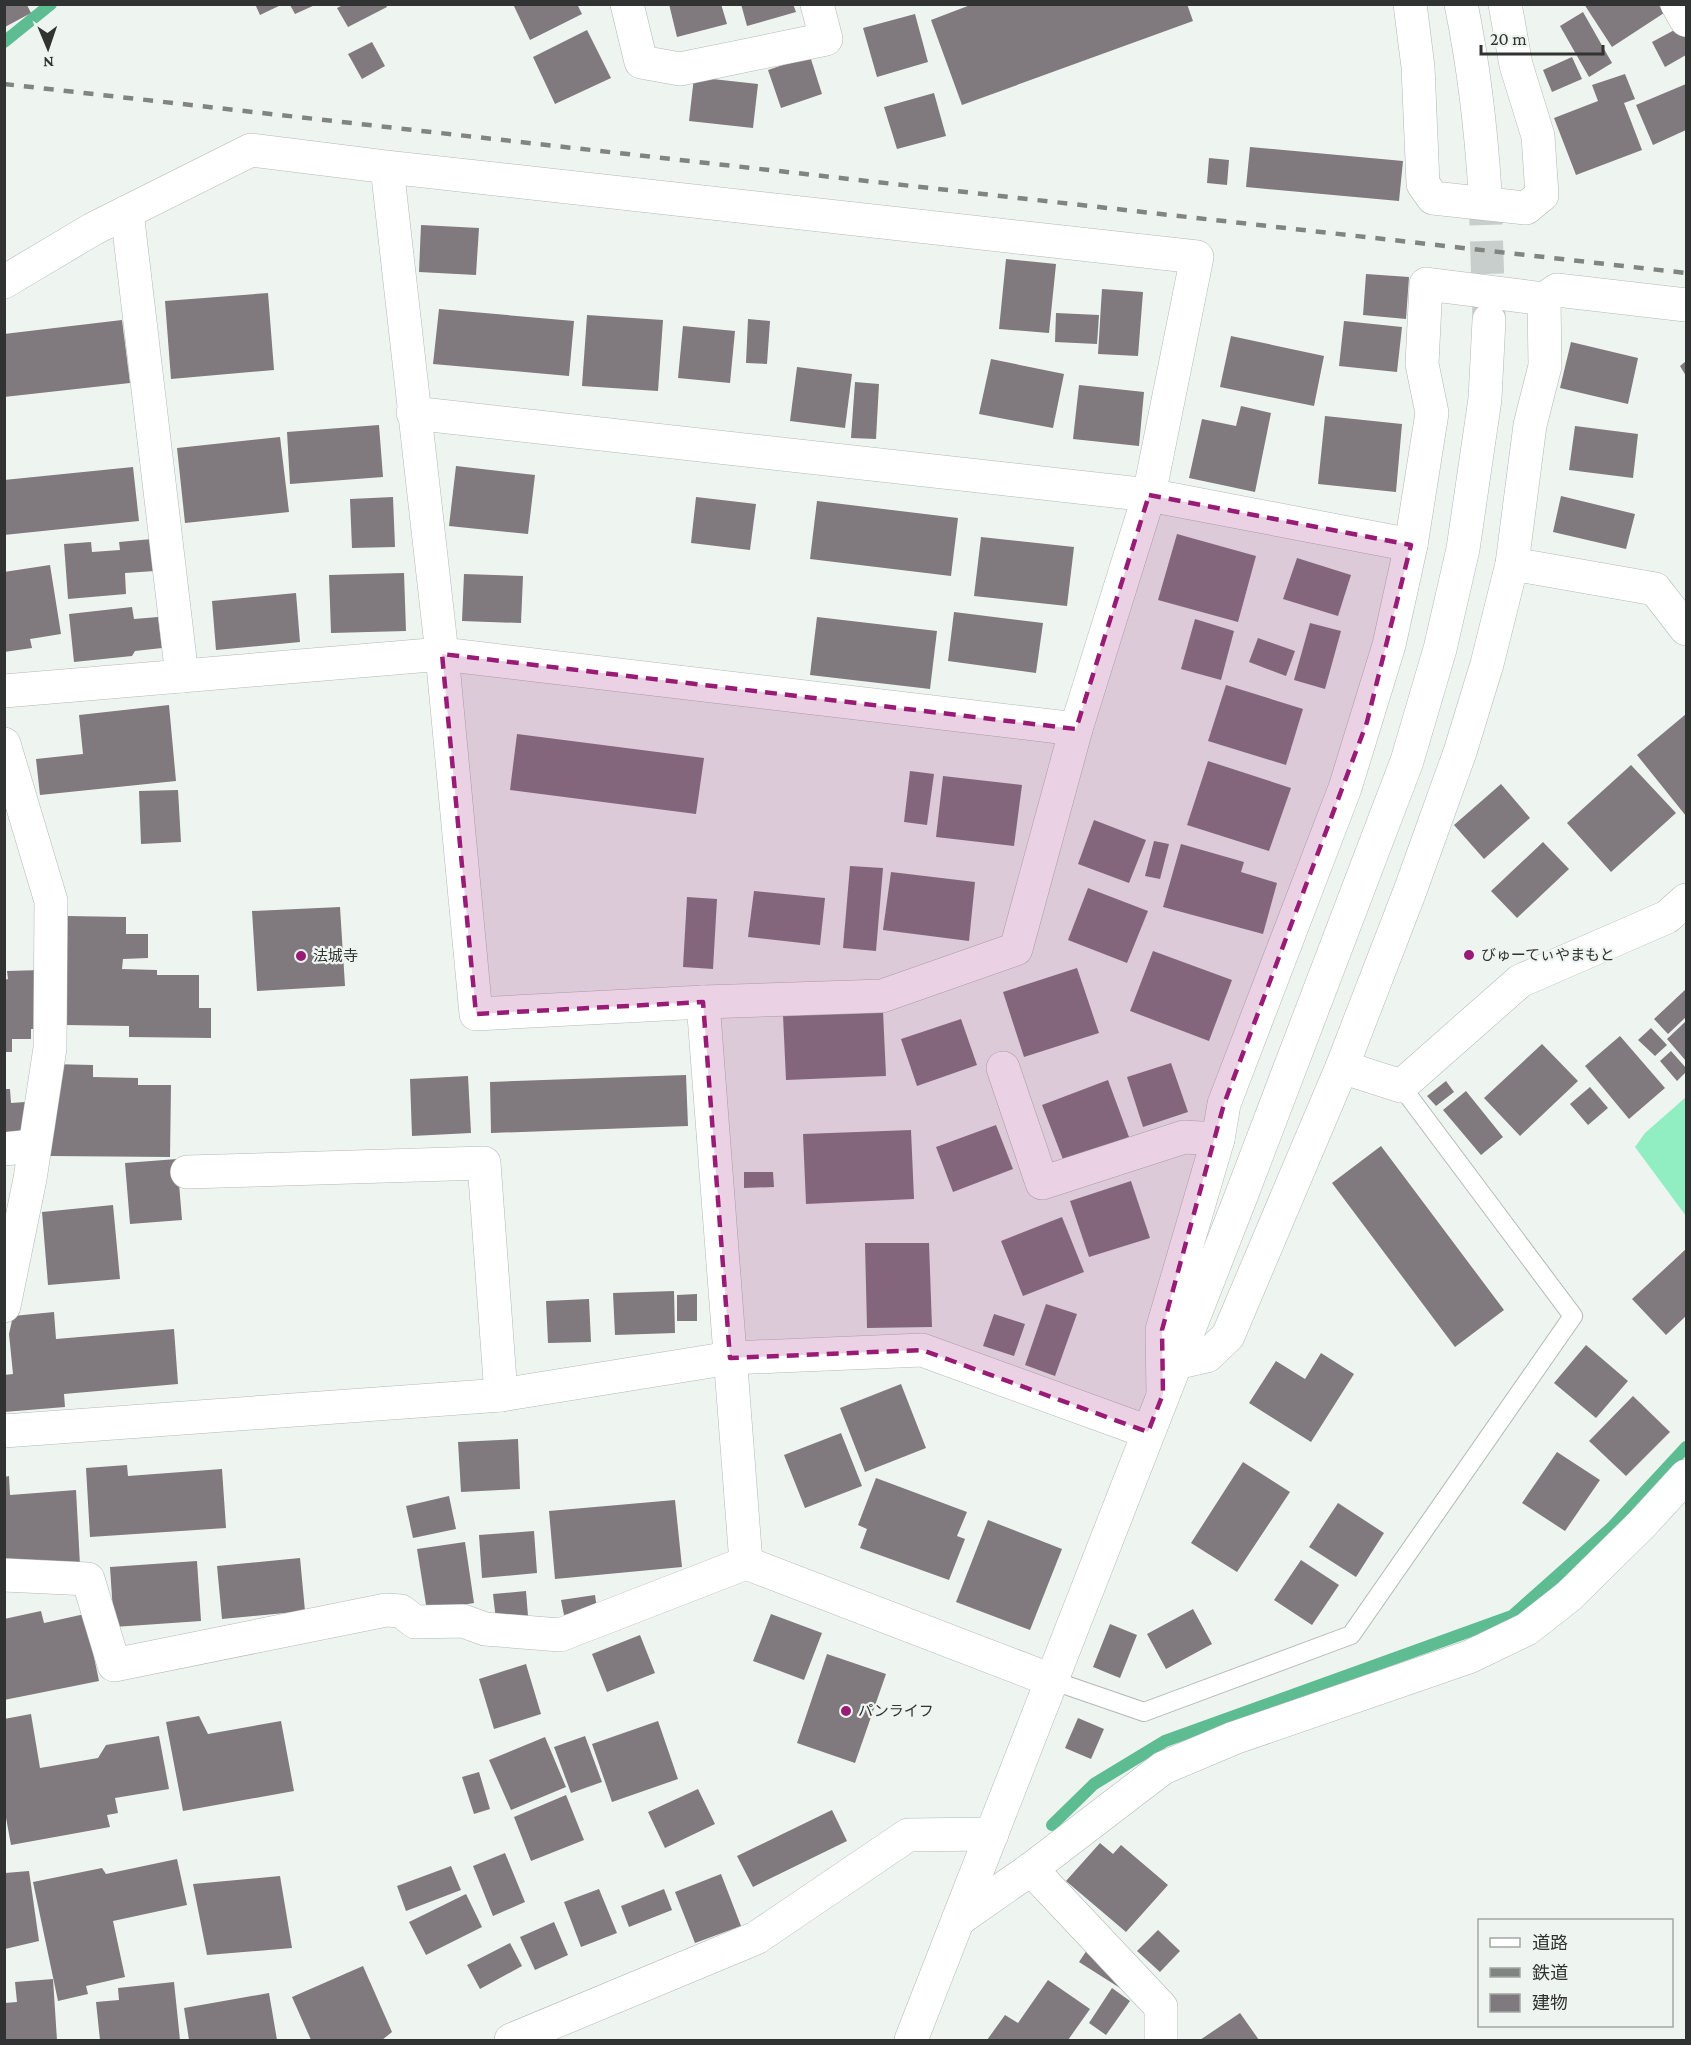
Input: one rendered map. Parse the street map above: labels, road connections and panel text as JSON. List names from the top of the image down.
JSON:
{
  "places": ["びゅーてぃやまもと", "法城寺", "パンライフ"],
  "legend": ["道路", "鉄道", "建物"],
  "scale_bar": "20 m",
  "north": "bottom"
}
